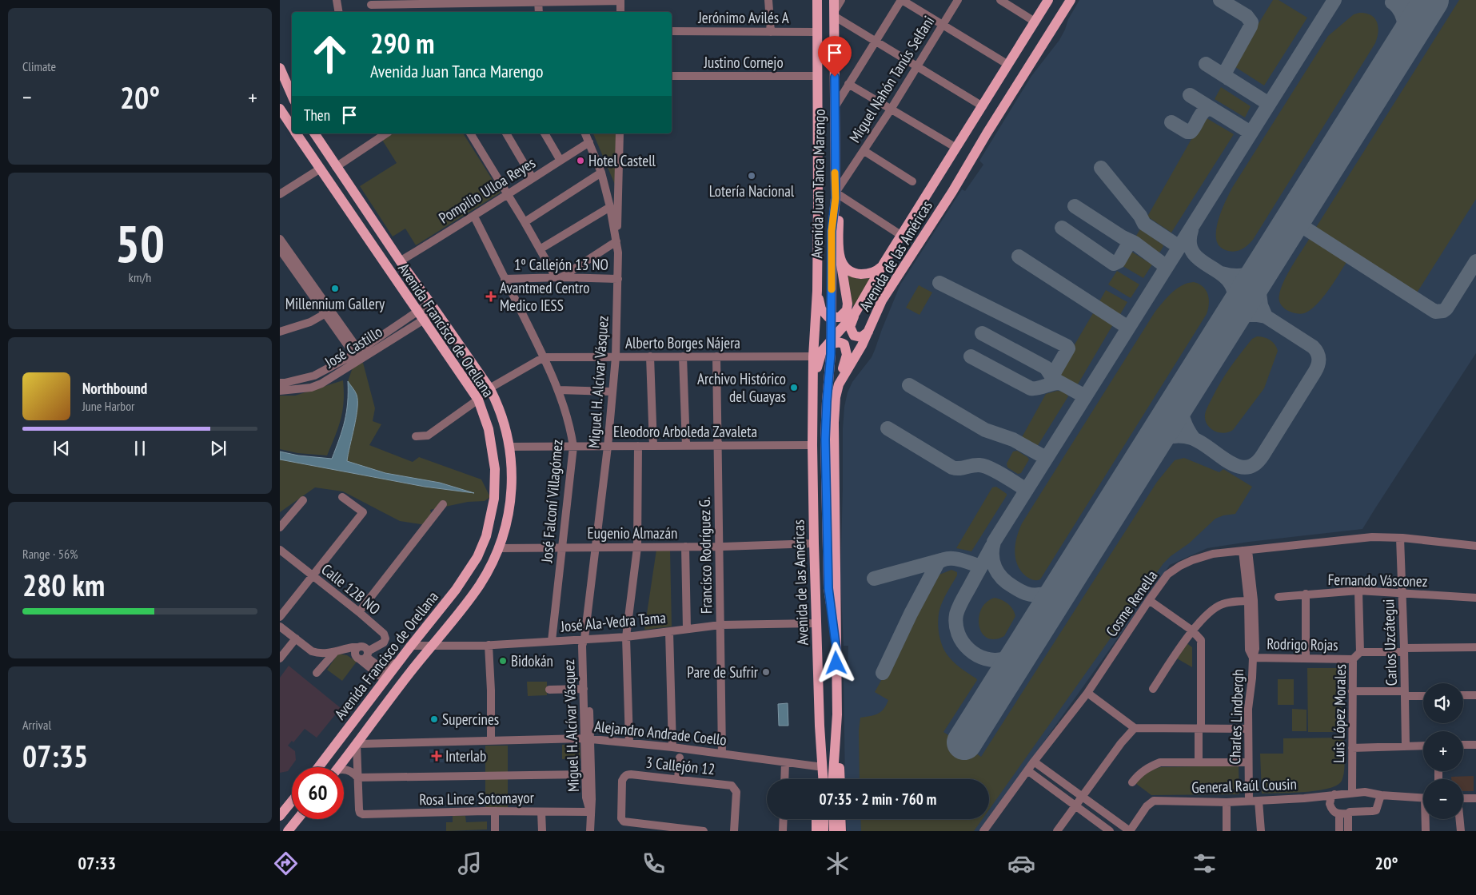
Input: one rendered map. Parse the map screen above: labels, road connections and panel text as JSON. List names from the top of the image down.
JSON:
{
  "streets": {
    "main road": ["Avenida Juan Tanca Marengo", "Avenida de las Américas", "Avenida Francisco de Orellana"],
    "street": [
      "Jerónimo Avilés A",
      "Justino Cornejo",
      "Miguel Nahón Tanús Selfani",
      "Pompilio Ulloa Reyes",
      "1º Callejón 13 NO",
      "Alberto Borges Nájera",
      "José Castillo",
      "Miguel H. Alcívar Vásquez",
      "Eleodoro Arboleda Zavaleta",
      "José Falconí Villagómez",
      "Eugenio Almazán",
      "Francísco Rodríguez G.",
      "Fernando Vásconez",
      "Calle 12B NO",
      "Cosme Renella",
      "José Ala-Vedra Tama",
      "Carlos Uzcátegui",
      "Rodrigo Rojas",
      "Luis López Morales",
      "Charles Lindbergh",
      "Alejandro Andrade Coello",
      "3 Callejón 12",
      "General Raúl Cousin",
      "Rosa Lince Sotomayor"
    ]
  },
  "crossings": [
    ["Jerónimo Avilés A", "Avenida Juan Tanca Marengo"],
    ["Justino Cornejo", "Avenida Juan Tanca Marengo"],
    ["Miguel Nahón Tanús Selfani", "Avenida Juan Tanca Marengo"],
    ["Avenida Juan Tanca Marengo", "Avenida de las Américas"],
    ["Avenida Juan Tanca Marengo", "Alberto Borges Nájera"],
    ["Pompilio Ulloa Reyes", "Avenida Francisco de Orellana"],
    ["Pompilio Ulloa Reyes", "Miguel H. Alcívar Vásquez"],
    ["Pompilio Ulloa Reyes", "José Falconí Villagómez"],
    ["Avenida de las Américas", "Alberto Borges Nájera"],
    ["Avenida de las Américas", "Eleodoro Arboleda Zavaleta"],
    ["Avenida de las Américas", "Eugenio Almazán"],
    ["Avenida de las Américas", "José Ala-Vedra Tama"],
    ["1º Callejón 13 NO", "Miguel H. Alcívar Vásquez"],
    ["1º Callejón 13 NO", "José Falconí Villagómez"],
    ["Avenida Francisco de Orellana", "Alberto Borges Nájera"],
    ["Avenida Francisco de Orellana", "José Castillo"],
    ["Avenida Francisco de Orellana", "Eleodoro Arboleda Zavaleta"],
    ["Avenida Francisco de Orellana", "Eugenio Almazán"],
    ["Avenida Francisco de Orellana", "José Ala-Vedra Tama"],
    ["Avenida Francisco de Orellana", "Alejandro Andrade Coello"],
    ["Alberto Borges Nájera", "Miguel H. Alcívar Vásquez"],
    ["Alberto Borges Nájera", "José Falconí Villagómez"],
    ["Alberto Borges Nájera", "Francísco Rodríguez G."],
    ["Miguel H. Alcívar Vásquez", "Eleodoro Arboleda Zavaleta"],
    ["Miguel H. Alcívar Vásquez", "Eugenio Almazán"],
    ["Miguel H. Alcívar Vásquez", "José Ala-Vedra Tama"],
    ["Miguel H. Alcívar Vásquez", "Alejandro Andrade Coello"],
    ["Miguel H. Alcívar Vásquez", "Rosa Lince Sotomayor"],
    ["Eleodoro Arboleda Zavaleta", "José Falconí Villagómez"],
    ["Eleodoro Arboleda Zavaleta", "Francísco Rodríguez G."],
    ["José Falconí Villagómez", "Eugenio Almazán"],
    ["José Falconí Villagómez", "José Ala-Vedra Tama"],
    ["Eugenio Almazán", "Francísco Rodríguez G."],
    ["Francísco Rodríguez G.", "José Ala-Vedra Tama"],
    ["Francísco Rodríguez G.", "Alejandro Andrade Coello"],
    ["Fernando Vásconez", "Carlos Uzcátegui"],
    ["Fernando Vásconez", "Luis López Morales"],
    ["Cosme Renella", "Carlos Uzcátegui"],
    ["Cosme Renella", "Charles Lindbergh"],
    ["Carlos Uzcátegui", "Rodrigo Rojas"],
    ["Rodrigo Rojas", "Luis López Morales"],
    ["Rodrigo Rojas", "Charles Lindbergh"],
    ["Luis López Morales", "General Raúl Cousin"],
    ["Charles Lindbergh", "General Raúl Cousin"]
  ],
  "places": {
    "other": [
      "Hotel Castell",
      "Lotería Nacional",
      "Millennium Gallery",
      "Archivo Histórico del Guayas",
      "Bidokán",
      "Pare de Sufrir",
      "Supercines"
    ],
    "health": ["Avantmed Centro Medico IESS", "Interlab"]
  },
  "page": {
    "tile": [
      "Climate",
      ["50", "km/h"],
      ["Range · 56%", "280 km"],
      ["Arrival", "07:35"]
    ],
    "turn": ["290 m", "Avenida Juan Tanca Marengo"],
    "heat": ["−", "20°", "+"],
    "then": "Then",
    "song": ["Northbound", "June Harbor"],
    "map_buttons": ["+", "−"],
    "limit": "60",
    "trip": "07:35 · 2 min · 760 m",
    "tabs": ["07:33", "20°"]
  }
}
